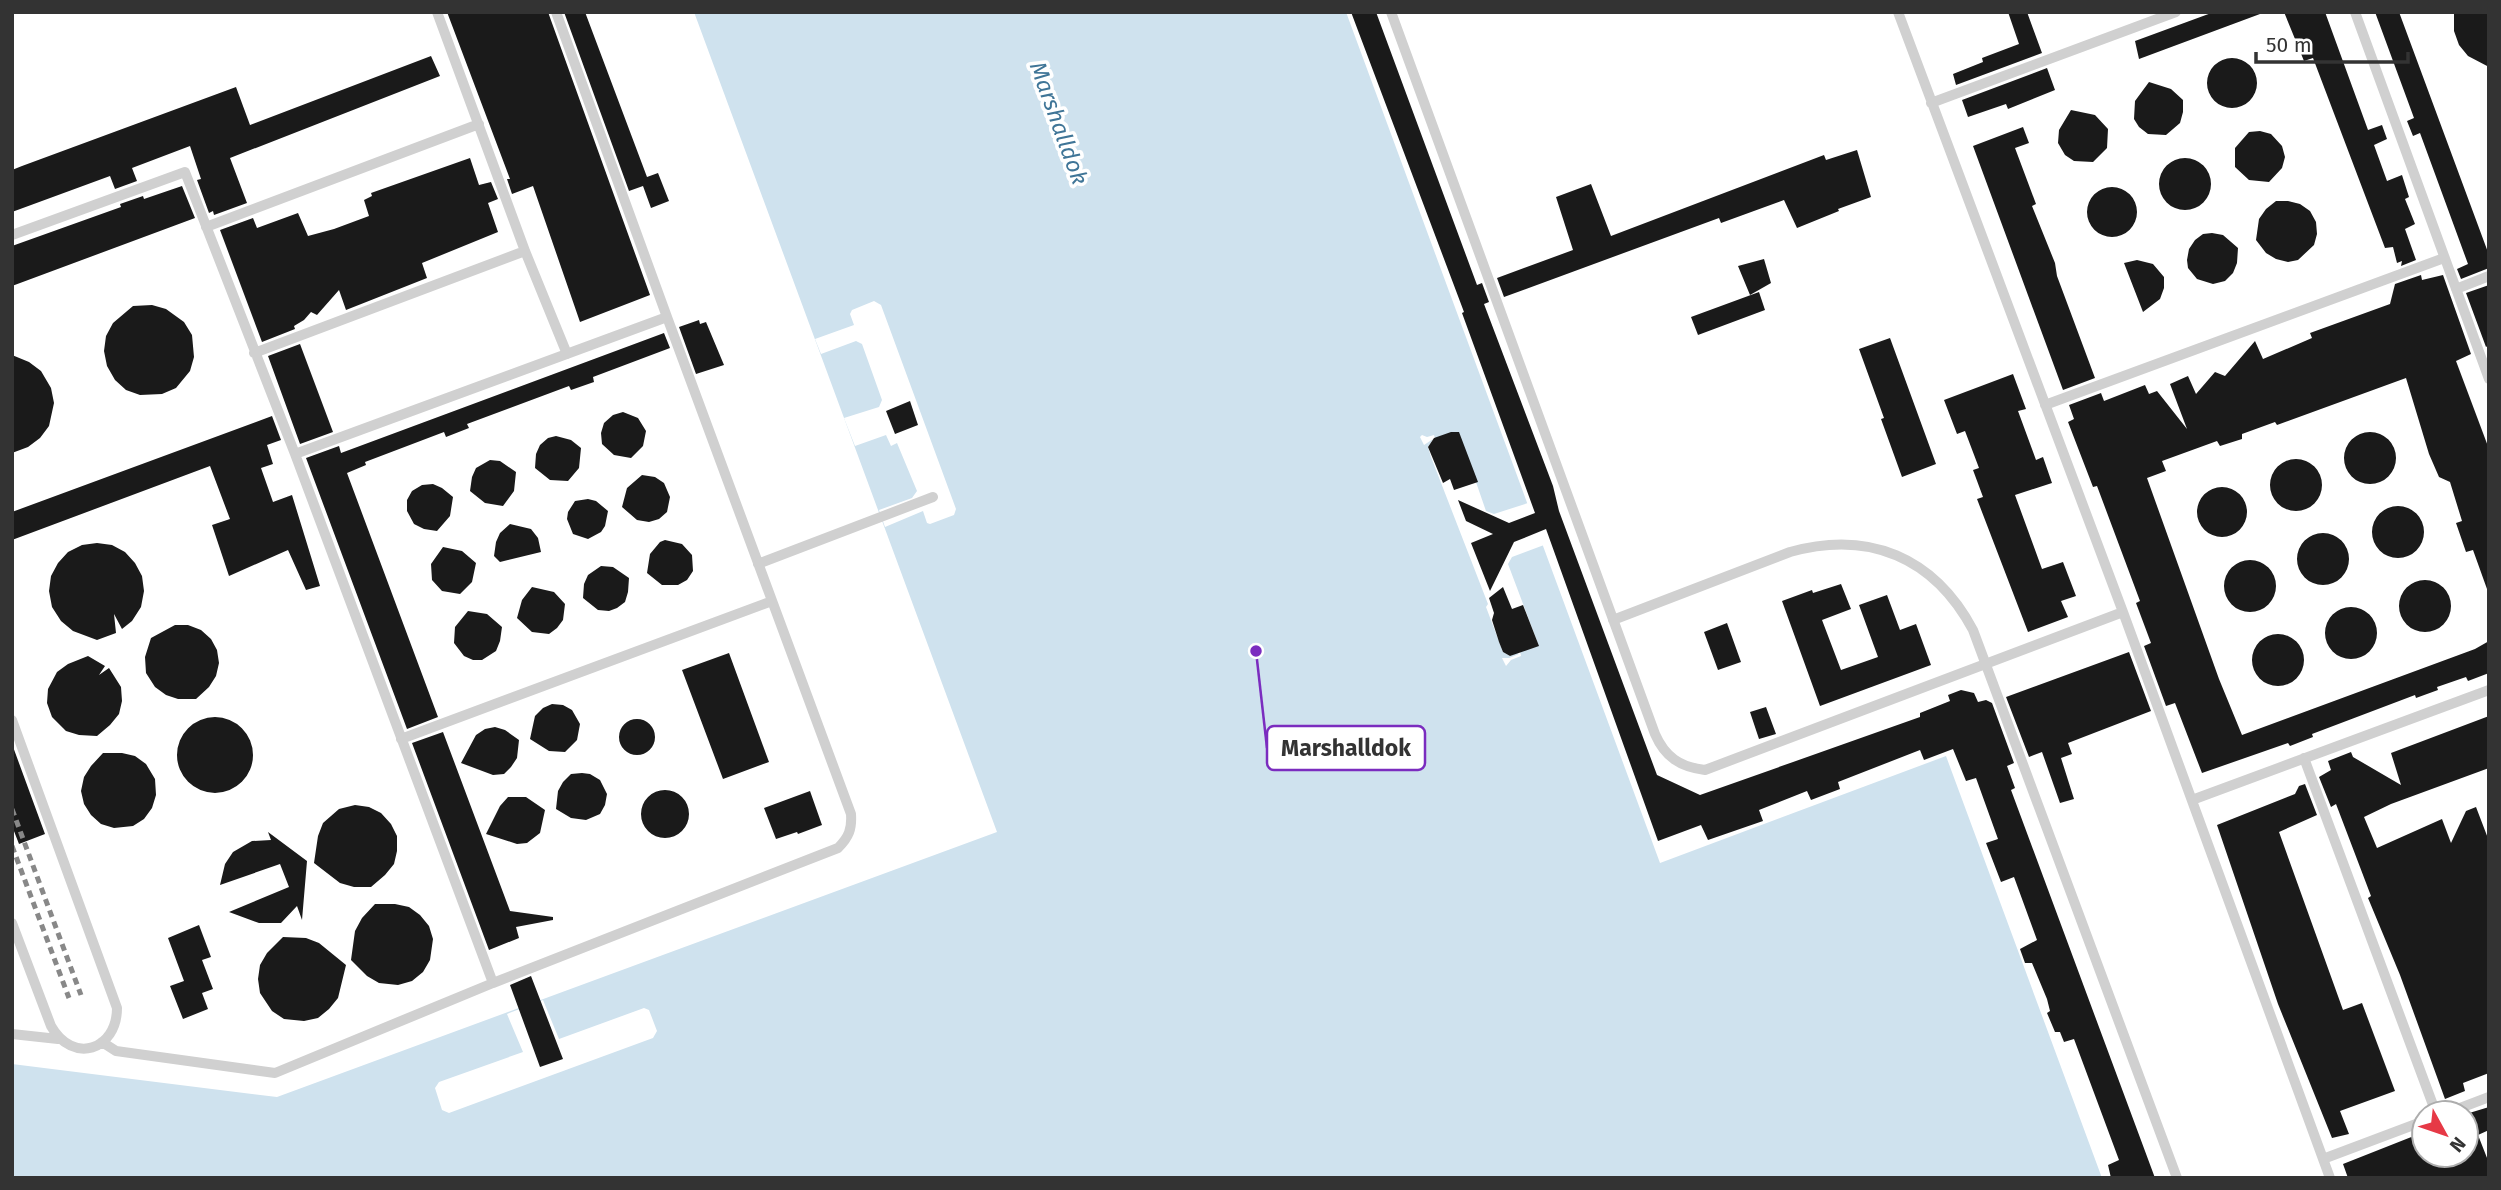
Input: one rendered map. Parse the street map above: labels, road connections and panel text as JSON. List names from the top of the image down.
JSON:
{
  "water": ["Marshalldok"],
  "places": ["Marshalldok"],
  "scale_bar": "50 m",
  "north": "bottom right"
}
